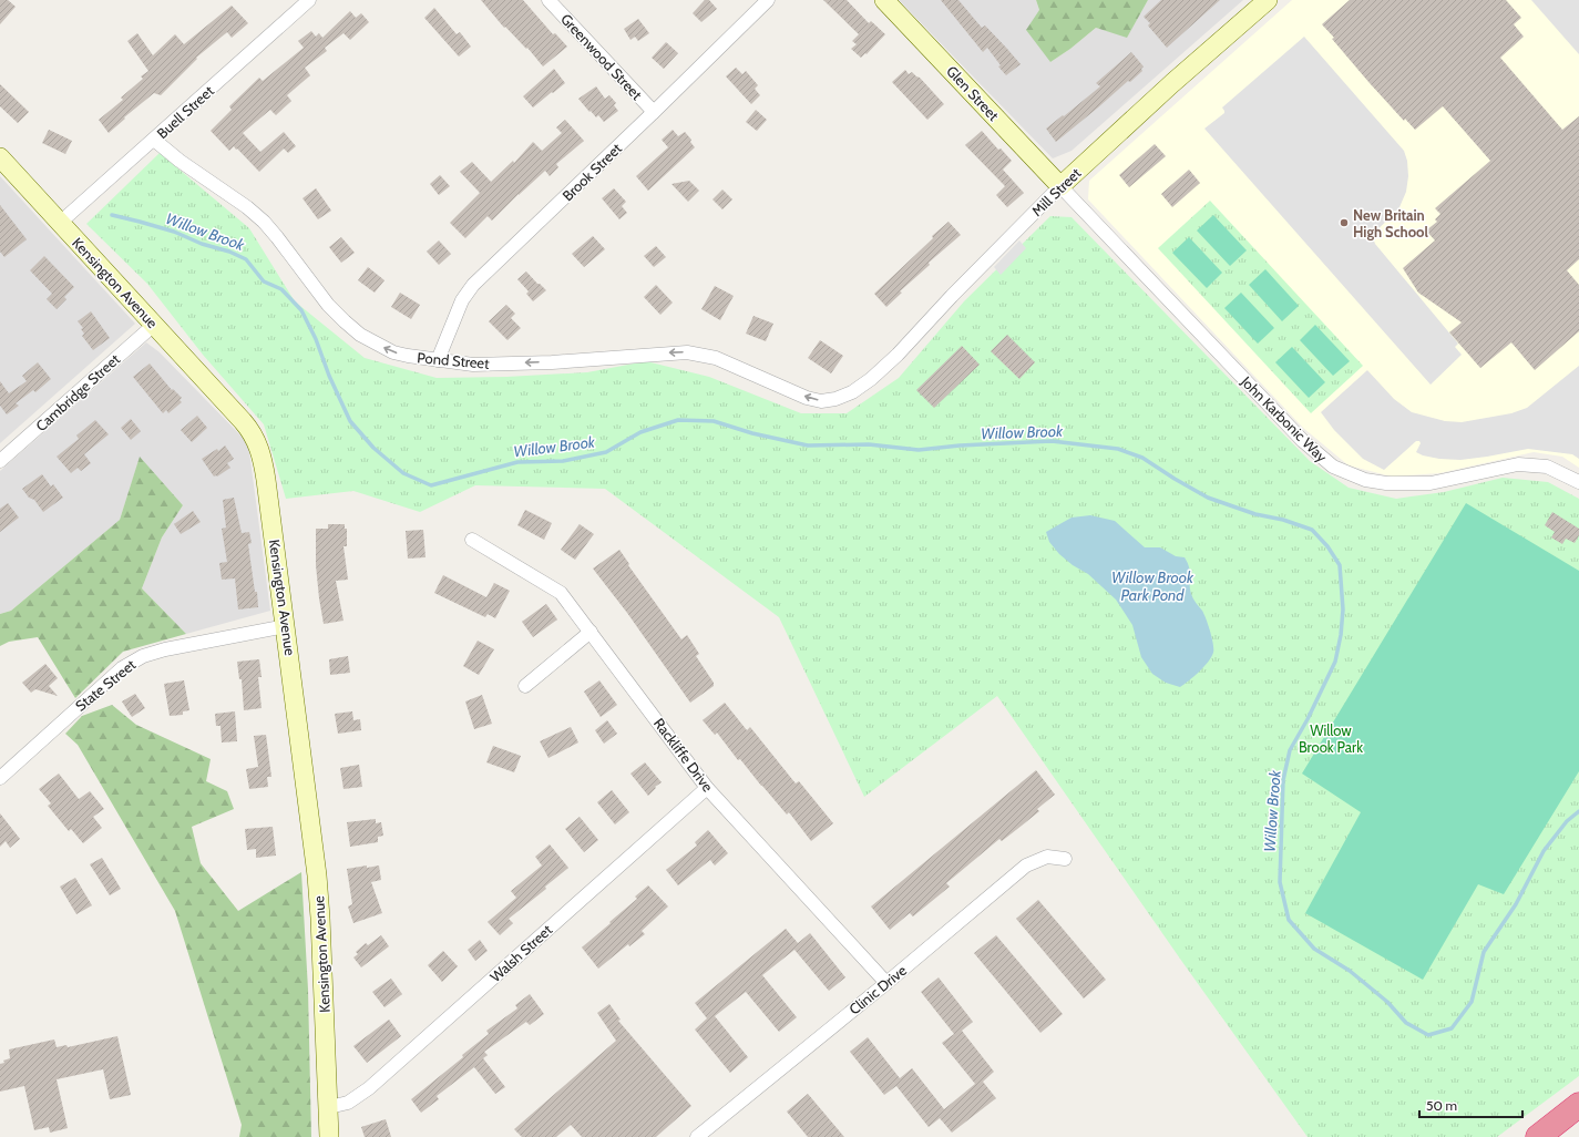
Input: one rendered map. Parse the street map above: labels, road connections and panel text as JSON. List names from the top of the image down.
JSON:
{
  "streets": {
    "main road": ["Glen Street", "Mill Street", "Kensington Avenue"],
    "street": [
      "Greenwood Street",
      "Buell Street",
      "Brook Street",
      "Pond Street",
      "Cambridge Street",
      "John Karbonic Way",
      "State Street",
      "Rackliffe Drive",
      "Walsh Street",
      "Clinic Drive"
    ]
  },
  "crossings": [
    ["Greenwood Street", "Brook Street"],
    ["Glen Street", "Mill Street"],
    ["Glen Street", "John Karbonic Way"],
    ["Buell Street", "Kensington Avenue"],
    ["Buell Street", "Pond Street"],
    ["Brook Street", "Pond Street"],
    ["Mill Street", "Pond Street"],
    ["Mill Street", "John Karbonic Way"],
    ["Kensington Avenue", "Cambridge Street"],
    ["Kensington Avenue", "State Street"],
    ["Kensington Avenue", "Walsh Street"],
    ["Rackliffe Drive", "Walsh Street"],
    ["Rackliffe Drive", "Clinic Drive"]
  ],
  "one_way": ["Pond Street"],
  "water": ["Willow Brook", "Willow Brook Park Pond"],
  "parks": ["Willow Brook Park"],
  "places": ["New Britain High School"],
  "scale_bar": "50 m"
}
